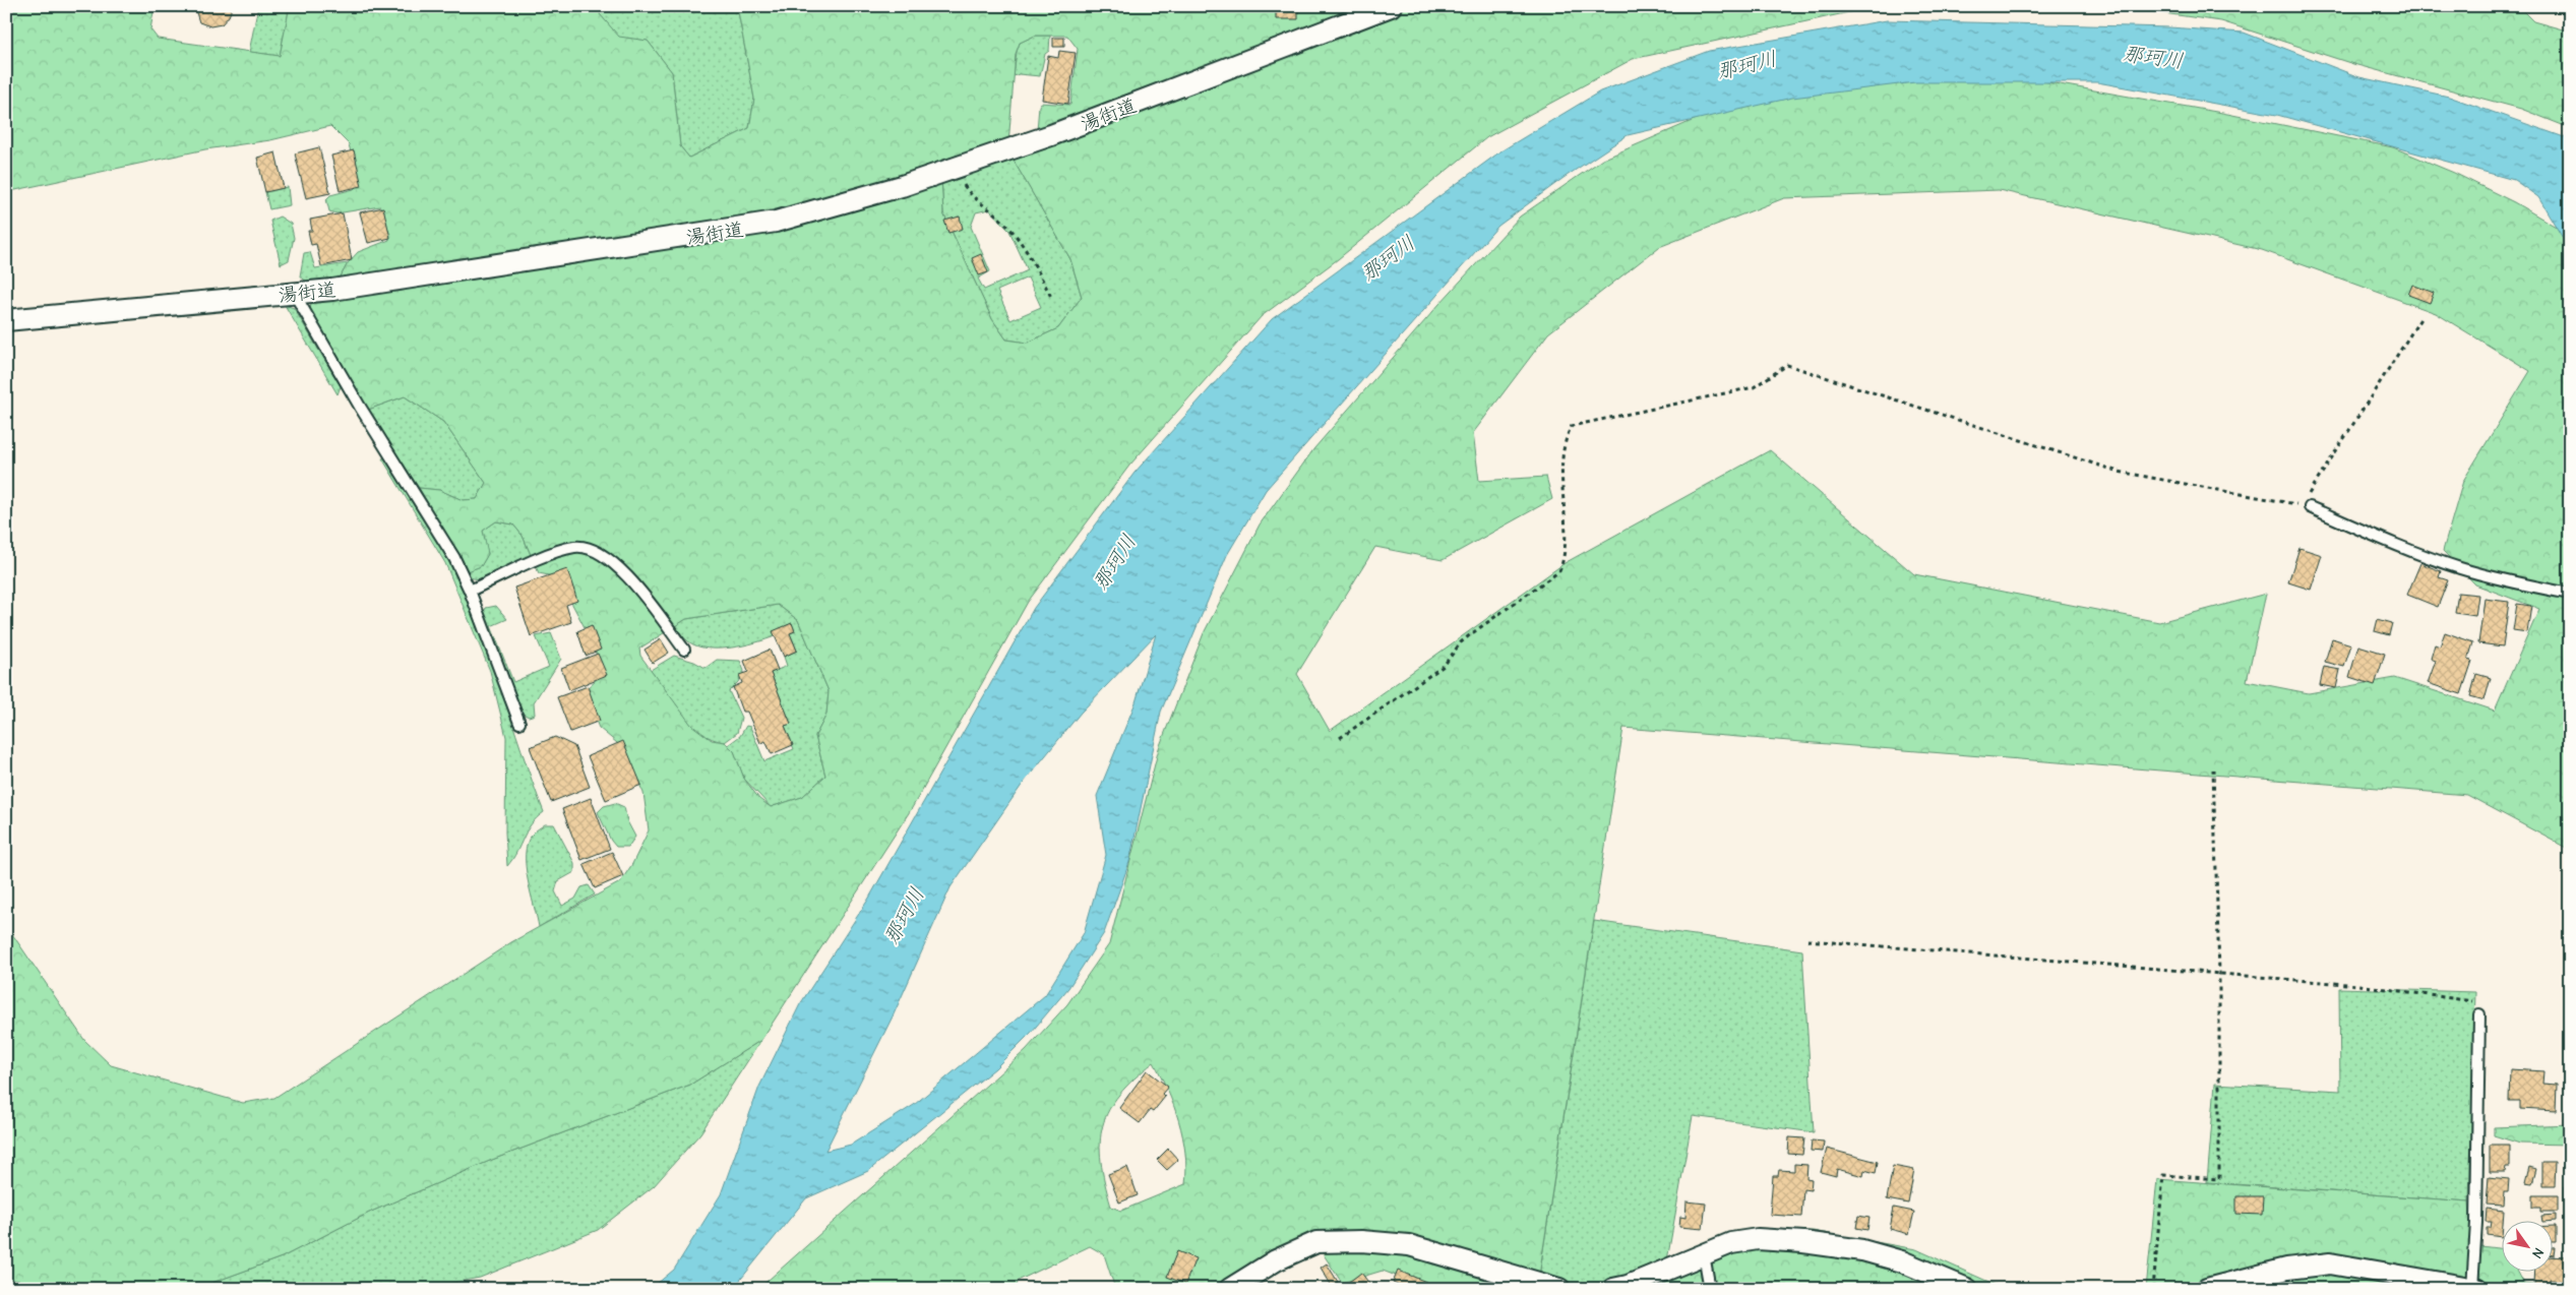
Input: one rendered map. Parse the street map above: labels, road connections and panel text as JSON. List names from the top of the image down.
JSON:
{
  "streets": {
    "street": ["湯街道"]
  },
  "water": ["那珂川"],
  "north": "bottom right"
}
